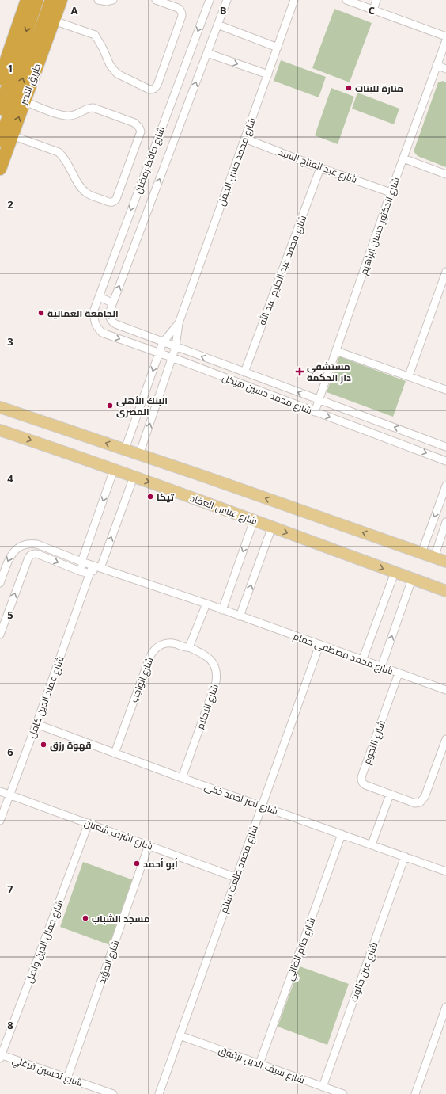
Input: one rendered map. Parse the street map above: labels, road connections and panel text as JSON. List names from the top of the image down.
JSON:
{
  "streets": {
    "highway": ["طريق النصر"],
    "main road": ["شارع عباس العقاد"],
    "street": [
      "شارع حافظ رمضان",
      "شارع محمد حسن الجمل",
      "شارع عبد الفتاح السيد",
      "شارع الدكتور حسان ابراهيم",
      "شارع محمد عبد الحليم عبد الله",
      "شارع محمد حسين هيكل",
      "شارع محمد مصطفى حمام",
      "شارع الواجب",
      "شارع عماد الدين كامل",
      "شارع الاحلام",
      "شارع النجوم",
      "شارع نصر احمد ذكى",
      "شارع اشرف شعبان",
      "شارع محمد طلعت سالم",
      "شارع جمال الدين واصل",
      "شارع حاتم الطائي",
      "شارع المؤيد",
      "شارع عين جالوت",
      "شارع سيف الدين برقوق",
      "شارع تحسين فرغلي"
    ]
  },
  "crossings": [
    ["شارع حافظ رمضان", "شارع محمد حسين هيكل"],
    ["شارع محمد حسن الجمل", "شارع عبد الفتاح السيد"],
    ["شارع محمد حسن الجمل", "شارع محمد حسين هيكل"],
    ["شارع عبد الفتاح السيد", "شارع الدكتور حسان ابراهيم"],
    ["شارع عبد الفتاح السيد", "شارع محمد عبد الحليم عبد الله"],
    ["شارع الدكتور حسان ابراهيم", "شارع محمد حسين هيكل"],
    ["شارع محمد عبد الحليم عبد الله", "شارع محمد حسين هيكل"],
    ["شارع محمد مصطفى حمام", "شارع النجوم"],
    ["شارع محمد مصطفى حمام", "شارع محمد طلعت سالم"],
    ["شارع الواجب", "شارع الاحلام"],
    ["شارع الواجب", "شارع نصر احمد ذكى"],
    ["شارع عماد الدين كامل", "شارع نصر احمد ذكى"],
    ["شارع عماد الدين كامل", "شارع اشرف شعبان"],
    ["شارع الاحلام", "شارع نصر احمد ذكى"],
    ["شارع نصر احمد ذكى", "شارع محمد طلعت سالم"],
    ["شارع نصر احمد ذكى", "شارع حاتم الطائي"],
    ["شارع نصر احمد ذكى", "شارع عين جالوت"],
    ["شارع اشرف شعبان", "شارع محمد طلعت سالم"],
    ["شارع اشرف شعبان", "شارع جمال الدين واصل"],
    ["شارع اشرف شعبان", "شارع المؤيد"],
    ["شارع محمد طلعت سالم", "شارع سيف الدين برقوق"],
    ["شارع جمال الدين واصل", "شارع تحسين فرغلي"],
    ["شارع حاتم الطائي", "شارع سيف الدين برقوق"],
    ["شارع المؤيد", "شارع تحسين فرغلي"],
    ["شارع عين جالوت", "شارع سيف الدين برقوق"]
  ],
  "places": {
    "other": [
      "منارة للبنات",
      "الجامعة العمالية",
      "البنك الأهلى المصرى",
      "تيكا",
      "قهوة رزق",
      "أبو أحمد",
      "مسجد الشباب"
    ],
    "health": ["مستشفي دار الحكمة"]
  },
  "grid": {
    "columns": ["A", "B", "C"],
    "rows": [
      "1",
      "2",
      "3",
      "4",
      "5",
      "6",
      "7",
      "8"
    ]
  }
}
